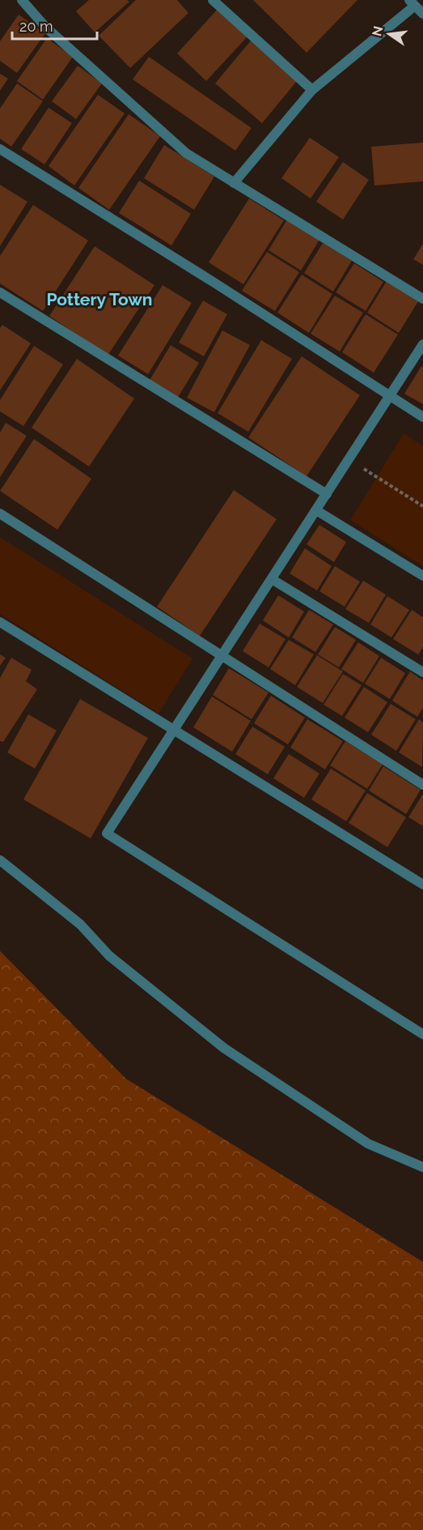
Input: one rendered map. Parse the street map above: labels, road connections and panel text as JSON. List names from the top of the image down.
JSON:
{
  "districts": ["Pottery Town"],
  "scale_bar": "20 m",
  "north": "left"
}
